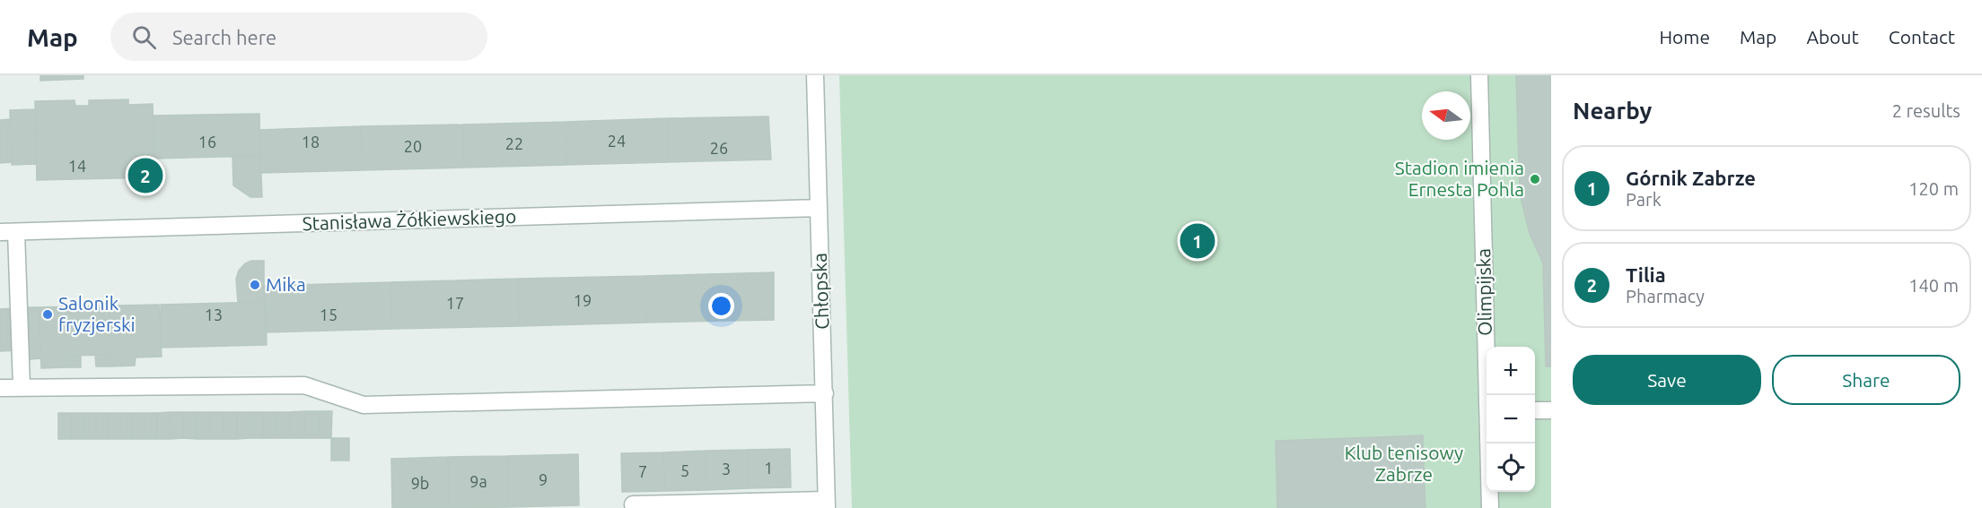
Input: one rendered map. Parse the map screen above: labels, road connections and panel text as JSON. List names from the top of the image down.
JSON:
{
  "streets": {
    "street": ["Stanisława Żółkiewskiego", "Chłopska", "Olimpijska"]
  },
  "crossings": [
    ["Stanisława Żółkiewskiego", "Chłopska"]
  ],
  "parks": ["Klub tenisowy Zabrze"],
  "places": ["Stadion imienia Ernesta Pohla", "Mika", "Salonik fryzjerski"],
  "house_numbers": [
    "24",
    "16",
    "18",
    "22",
    "20",
    "26",
    "14",
    "19",
    "17",
    "13",
    "15",
    "1",
    "3",
    "5",
    "7",
    "9",
    "9a",
    "9b"
  ],
  "north": "left",
  "page": {
    "header": "Map",
    "search": "Search here",
    "nav": [
      "Home",
      "Map",
      "About",
      "Contact"
    ],
    "heading": ["Nearby", "2 results"],
    "list": [
      {
        "mark": "1",
        "name": "Górnik Zabrze",
        "note": "Park",
        "value": "120 m"
      },
      {
        "mark": "2",
        "name": "Tilia",
        "note": "Pharmacy",
        "value": "140 m"
      }
    ],
    "pins": ["2", "1"],
    "buttons": ["Save", "Share"],
    "map_buttons": ["+", "−"]
  }
}
